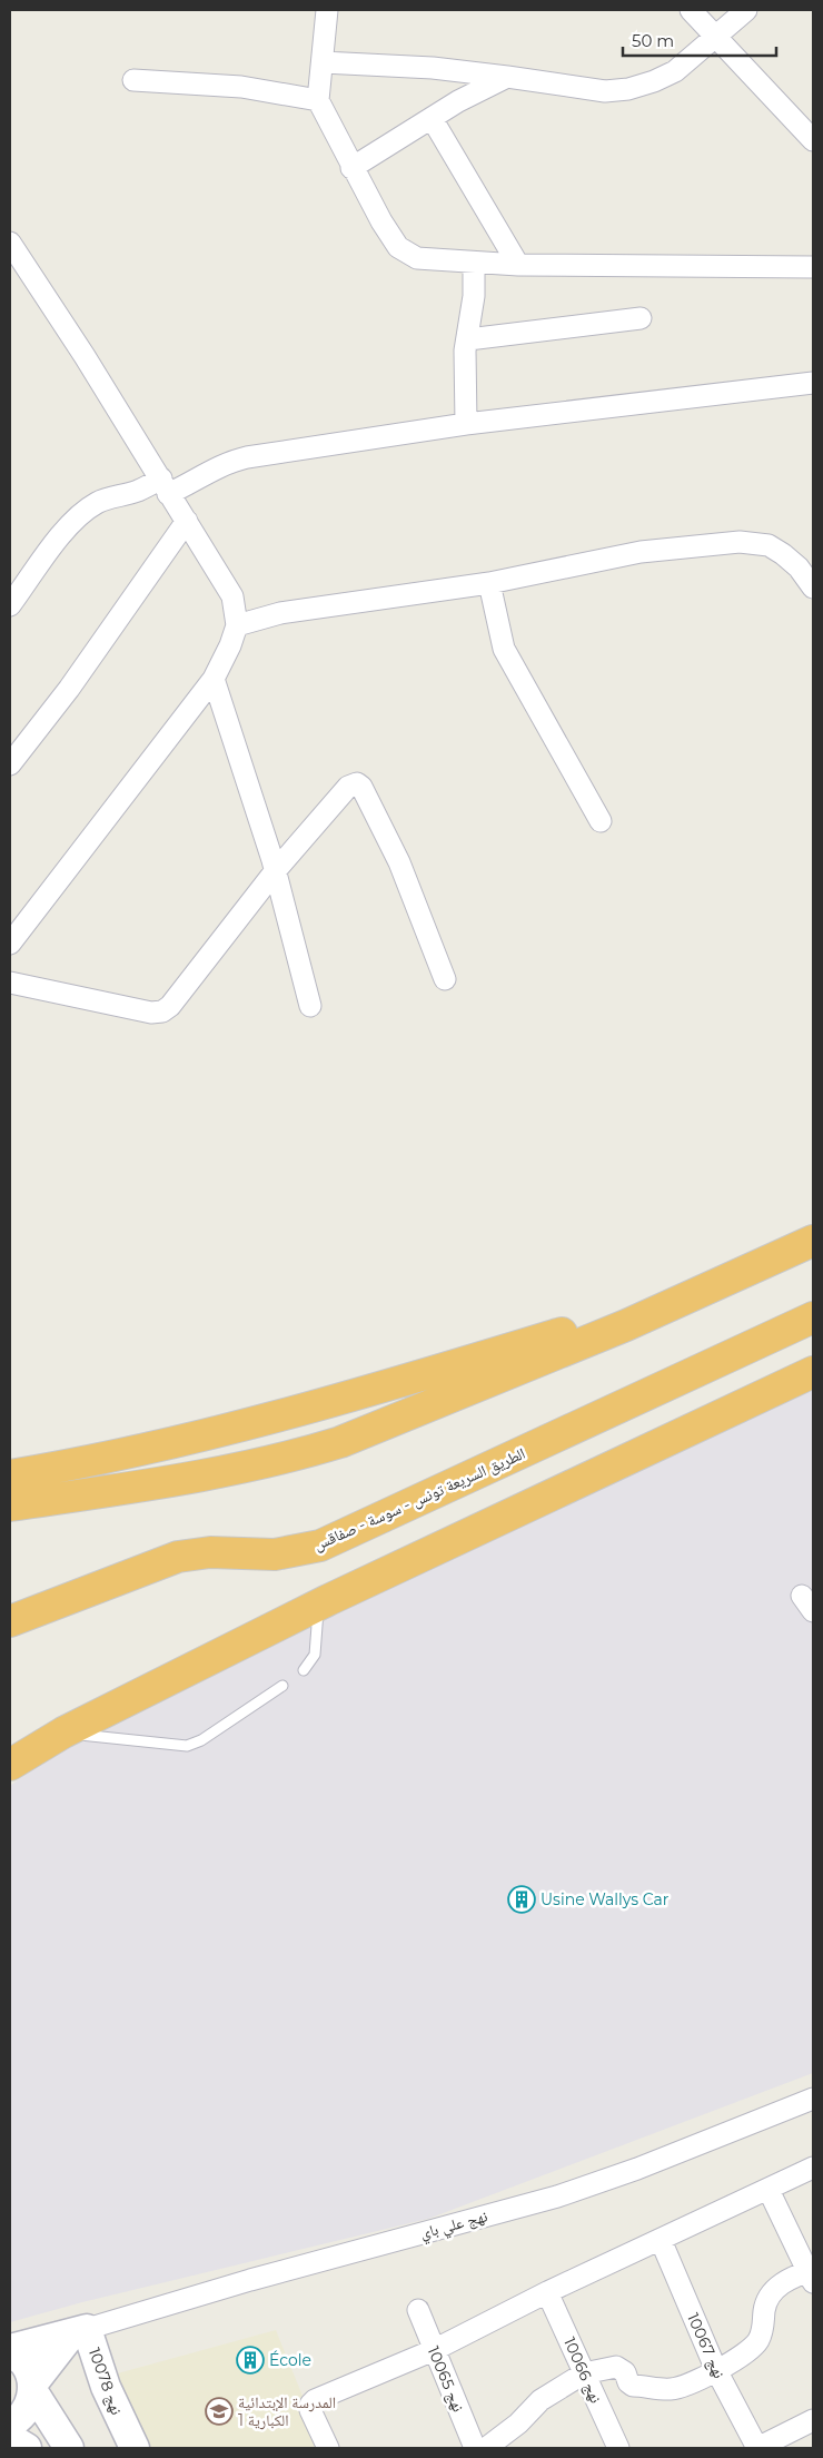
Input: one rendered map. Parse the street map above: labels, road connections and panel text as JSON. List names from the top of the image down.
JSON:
{
  "streets": {
    "highway": ["الطريق السريعة تونس - سوسة - صفاقس"],
    "street": [
      "نهج علي باي",
      "نهج 10067",
      "نهج 10066",
      "نهج 10065",
      "نهج 10078"
    ]
  },
  "crossings": [
    ["نهج علي باي", "نهج 10078"]
  ],
  "places": {
    "building": ["Usine Wallys Car", "École"],
    "school or university": ["المدرسة الإبتدائية الكبارية 1"]
  },
  "scale_bar": "50 m"
}
